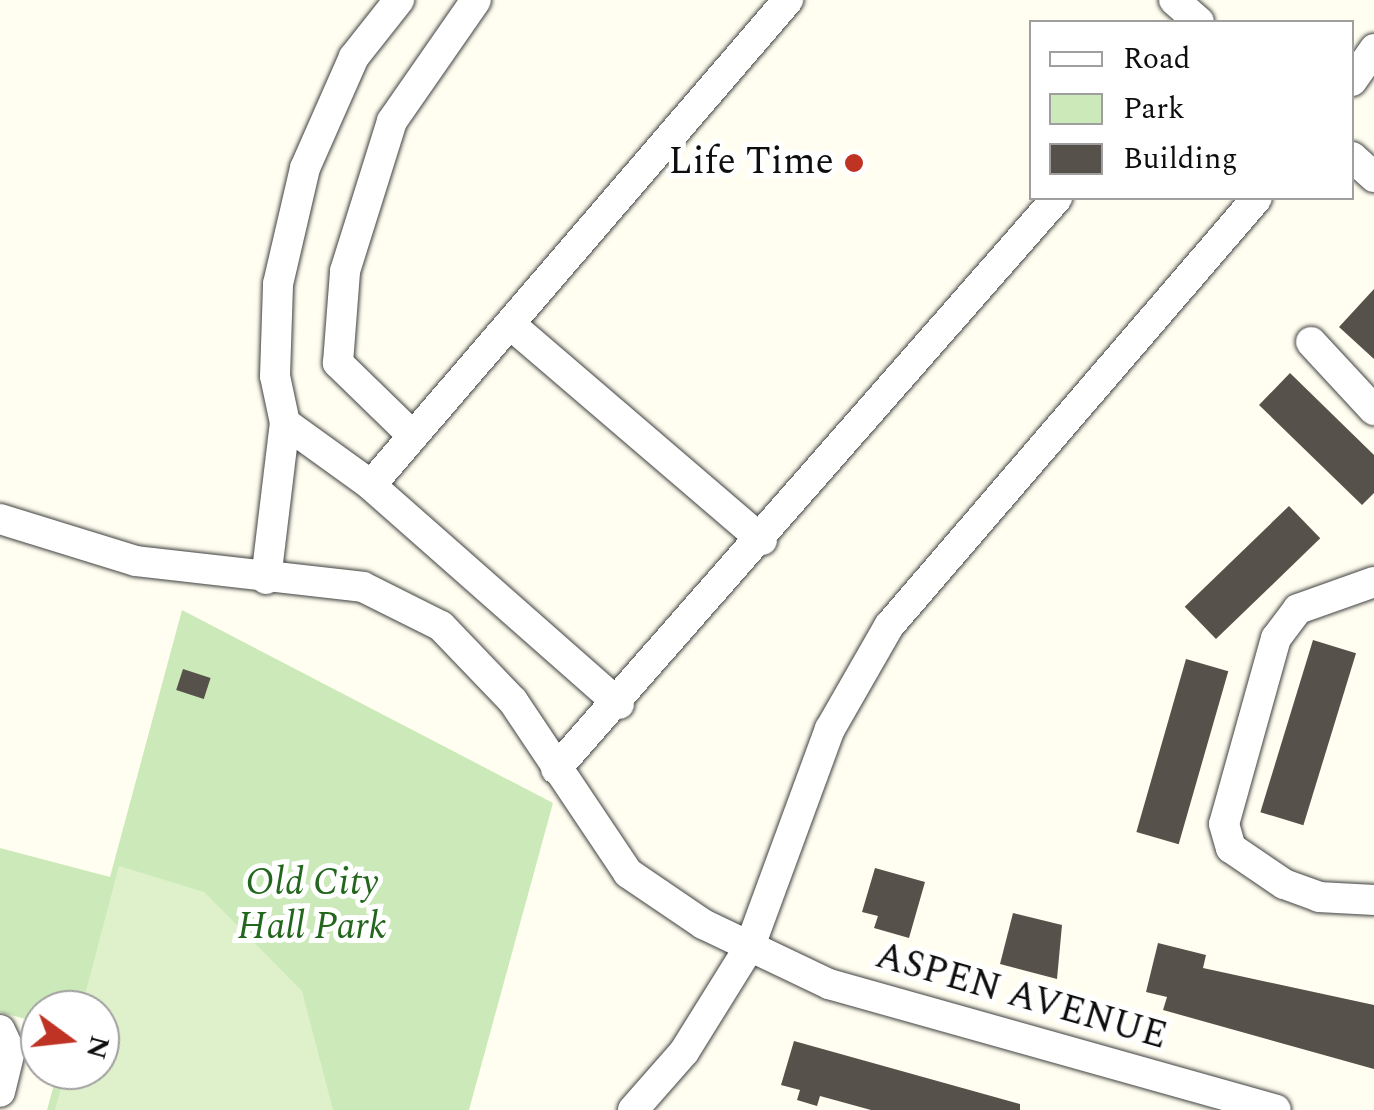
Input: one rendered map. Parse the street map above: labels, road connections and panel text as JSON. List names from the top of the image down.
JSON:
{
  "streets": {
    "street": ["ASPEN AVENUE"]
  },
  "parks": ["Old City Hall Park"],
  "places": ["Life Time"],
  "legend": ["Road", "Park", "Building"],
  "north": "right"
}
